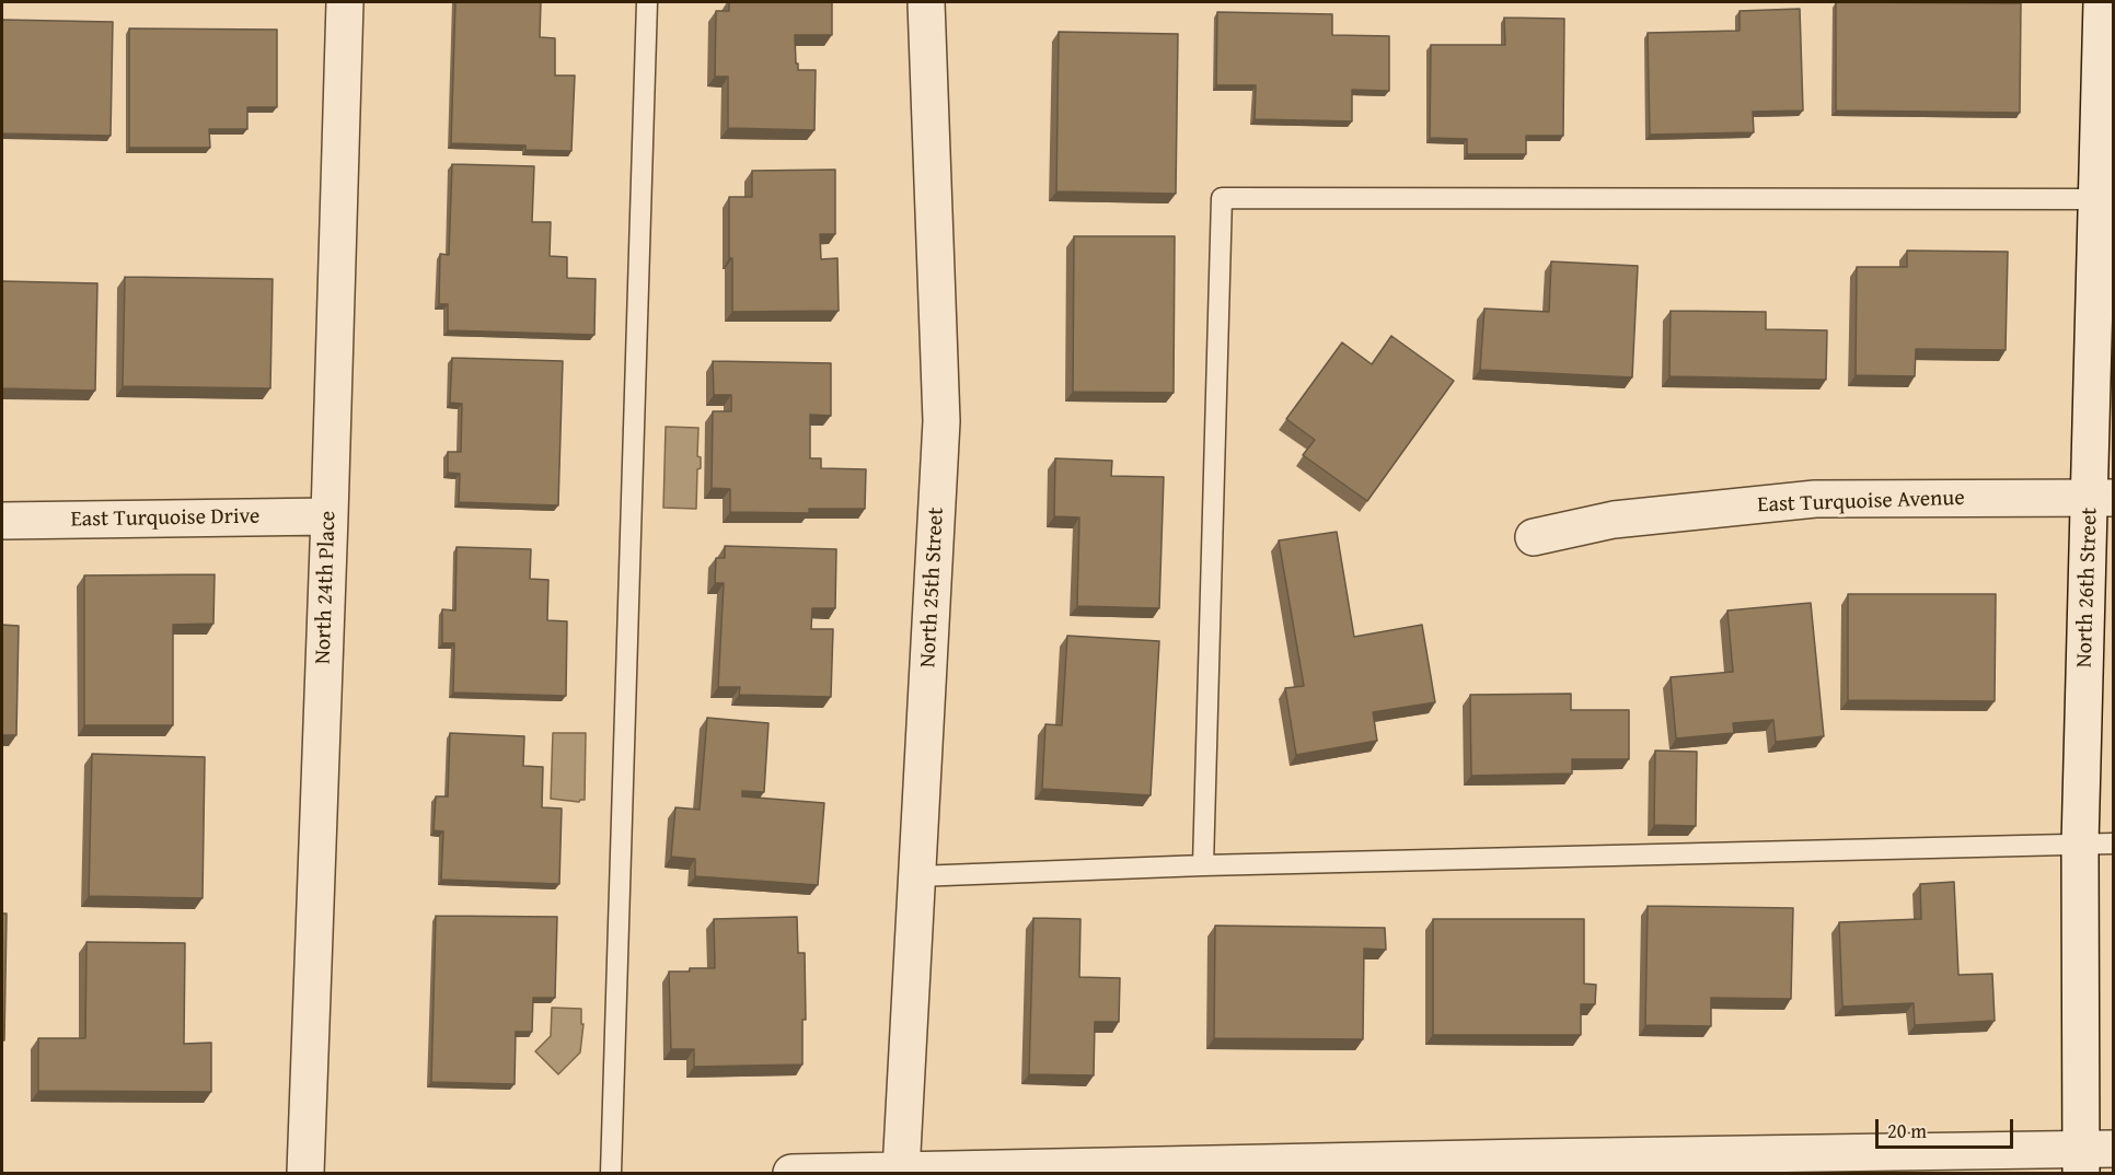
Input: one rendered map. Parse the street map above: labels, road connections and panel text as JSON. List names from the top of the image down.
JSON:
{
  "streets": {
    "street": [
      "East Turquoise Avenue",
      "East Turquoise Drive",
      "North 24th Place",
      "North 25th Street",
      "North 26th Street"
    ]
  },
  "crossings": [
    ["East Turquoise Avenue", "North 26th Street"],
    ["East Turquoise Drive", "North 24th Place"]
  ],
  "scale_bar": "20 m"
}
